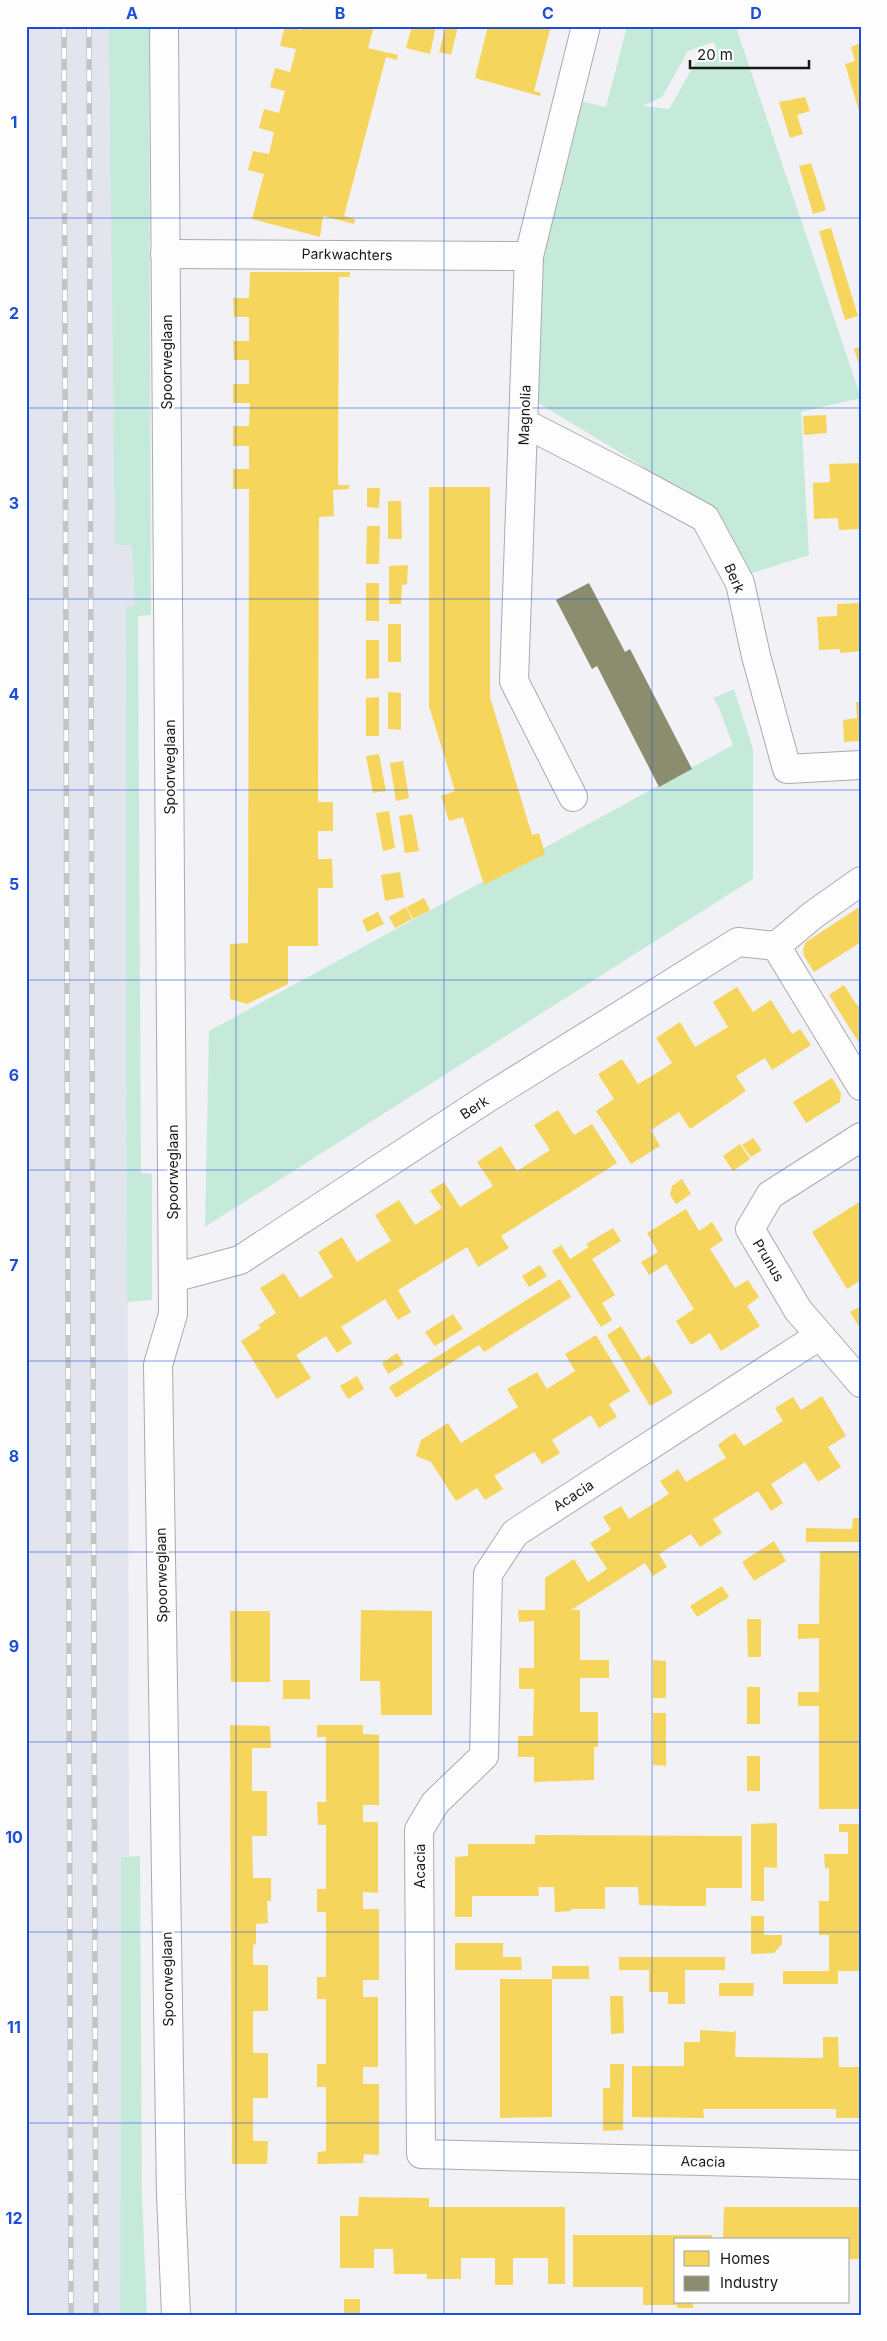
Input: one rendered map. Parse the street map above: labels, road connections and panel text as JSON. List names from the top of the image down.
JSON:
{
  "streets": {
    "street": [
      "Parkwachters",
      "Spoorweglaan",
      "Magnolia",
      "Berk",
      "Prunus",
      "Acacia"
    ]
  },
  "crossings": [
    ["Parkwachters", "Spoorweglaan"],
    ["Parkwachters", "Magnolia"],
    ["Spoorweglaan", "Berk"],
    ["Magnolia", "Berk"],
    ["Prunus", "Acacia"]
  ],
  "legend": ["Homes", "Industry"],
  "scale_bar": "20 m",
  "grid": {
    "columns": [
      "A",
      "B",
      "C",
      "D"
    ],
    "rows": [
      "1",
      "2",
      "3",
      "4",
      "5",
      "6",
      "7",
      "8",
      "9",
      "10",
      "11",
      "12"
    ]
  }
}
